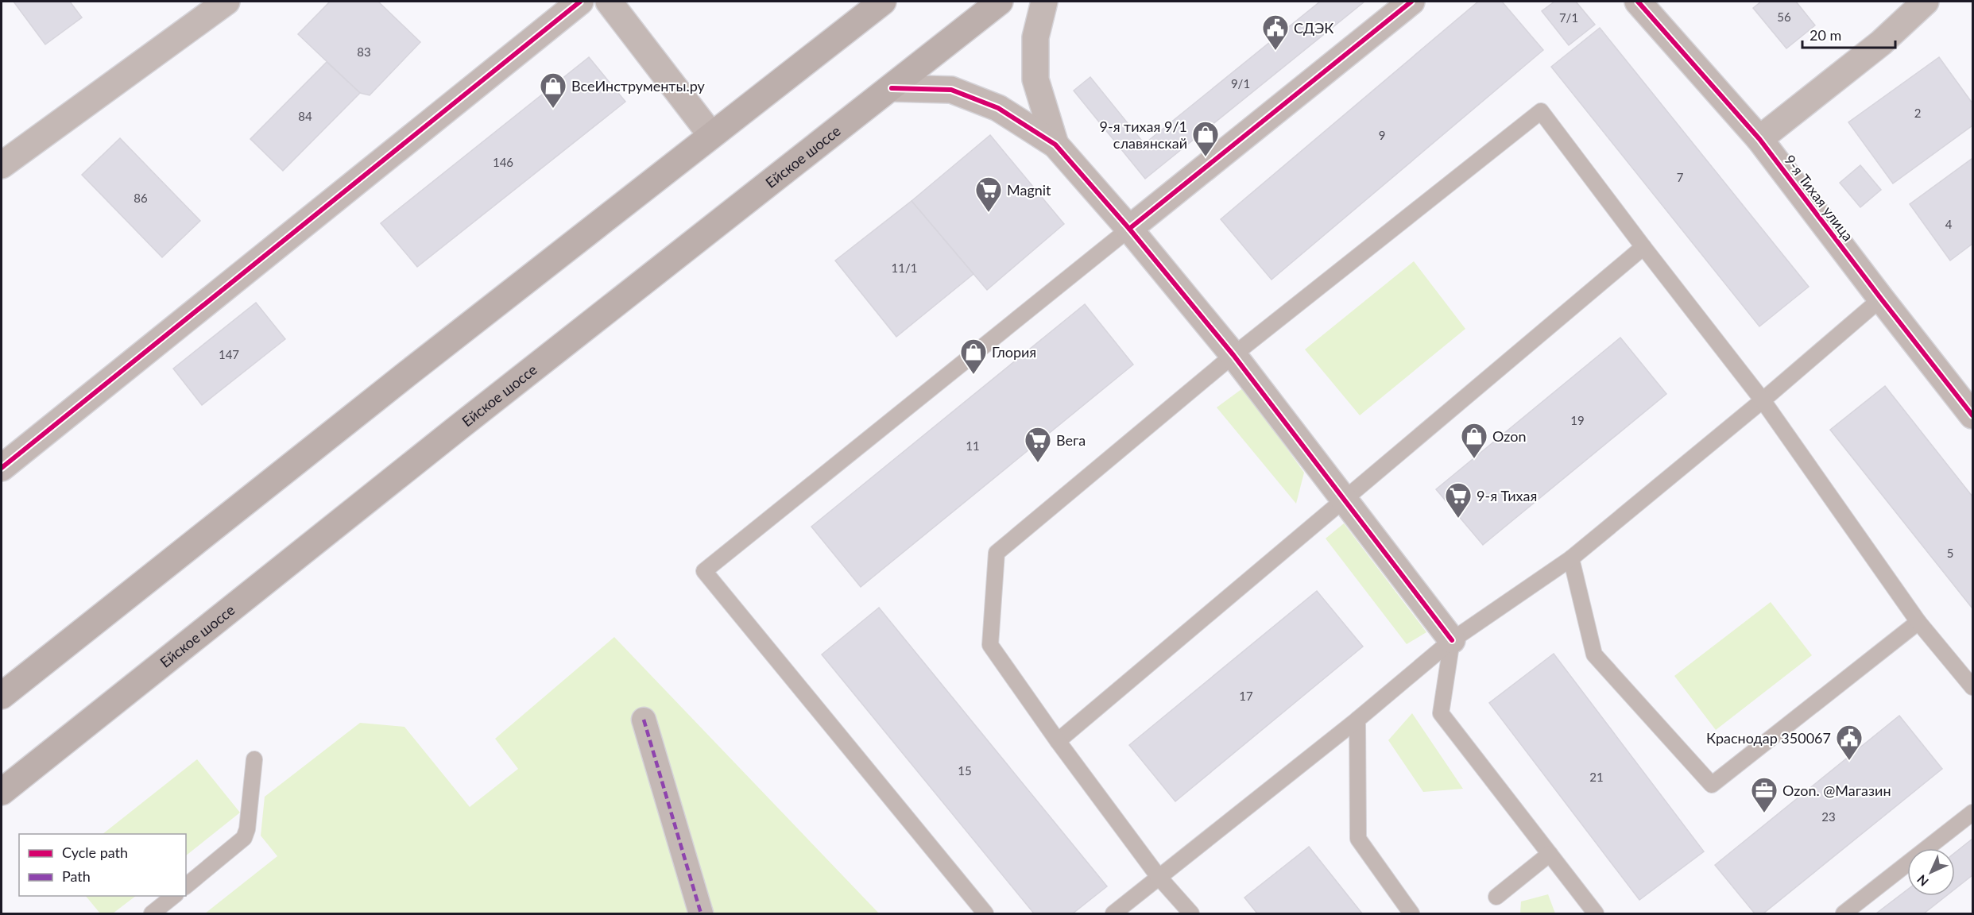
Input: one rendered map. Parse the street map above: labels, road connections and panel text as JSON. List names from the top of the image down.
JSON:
{
  "streets": {
    "main road": ["Ейское шоссе"],
    "street": ["9-я Тихая улица"]
  },
  "places": {
    "public building": ["СДЭК", "Краснодар 350067"],
    "shop": [
      "ВсеИнструменты.ру",
      "9-я тихая 9/1 славянскай",
      "Глория",
      "Ozon"
    ],
    "supermarket": ["Magnit", "Вега", "9-я Тихая"],
    "office": ["Ozon. @Магазин"]
  },
  "house_numbers": [
    "56",
    "7/1",
    "83",
    "9/1",
    "2",
    "84",
    "9",
    "146",
    "7",
    "86",
    "4",
    "11/1",
    "147",
    "19",
    "11",
    "5",
    "17",
    "15",
    "21",
    "23"
  ],
  "legend": ["Cycle path", "Path"],
  "scale_bar": "20 m",
  "north": "bottom left"
}
